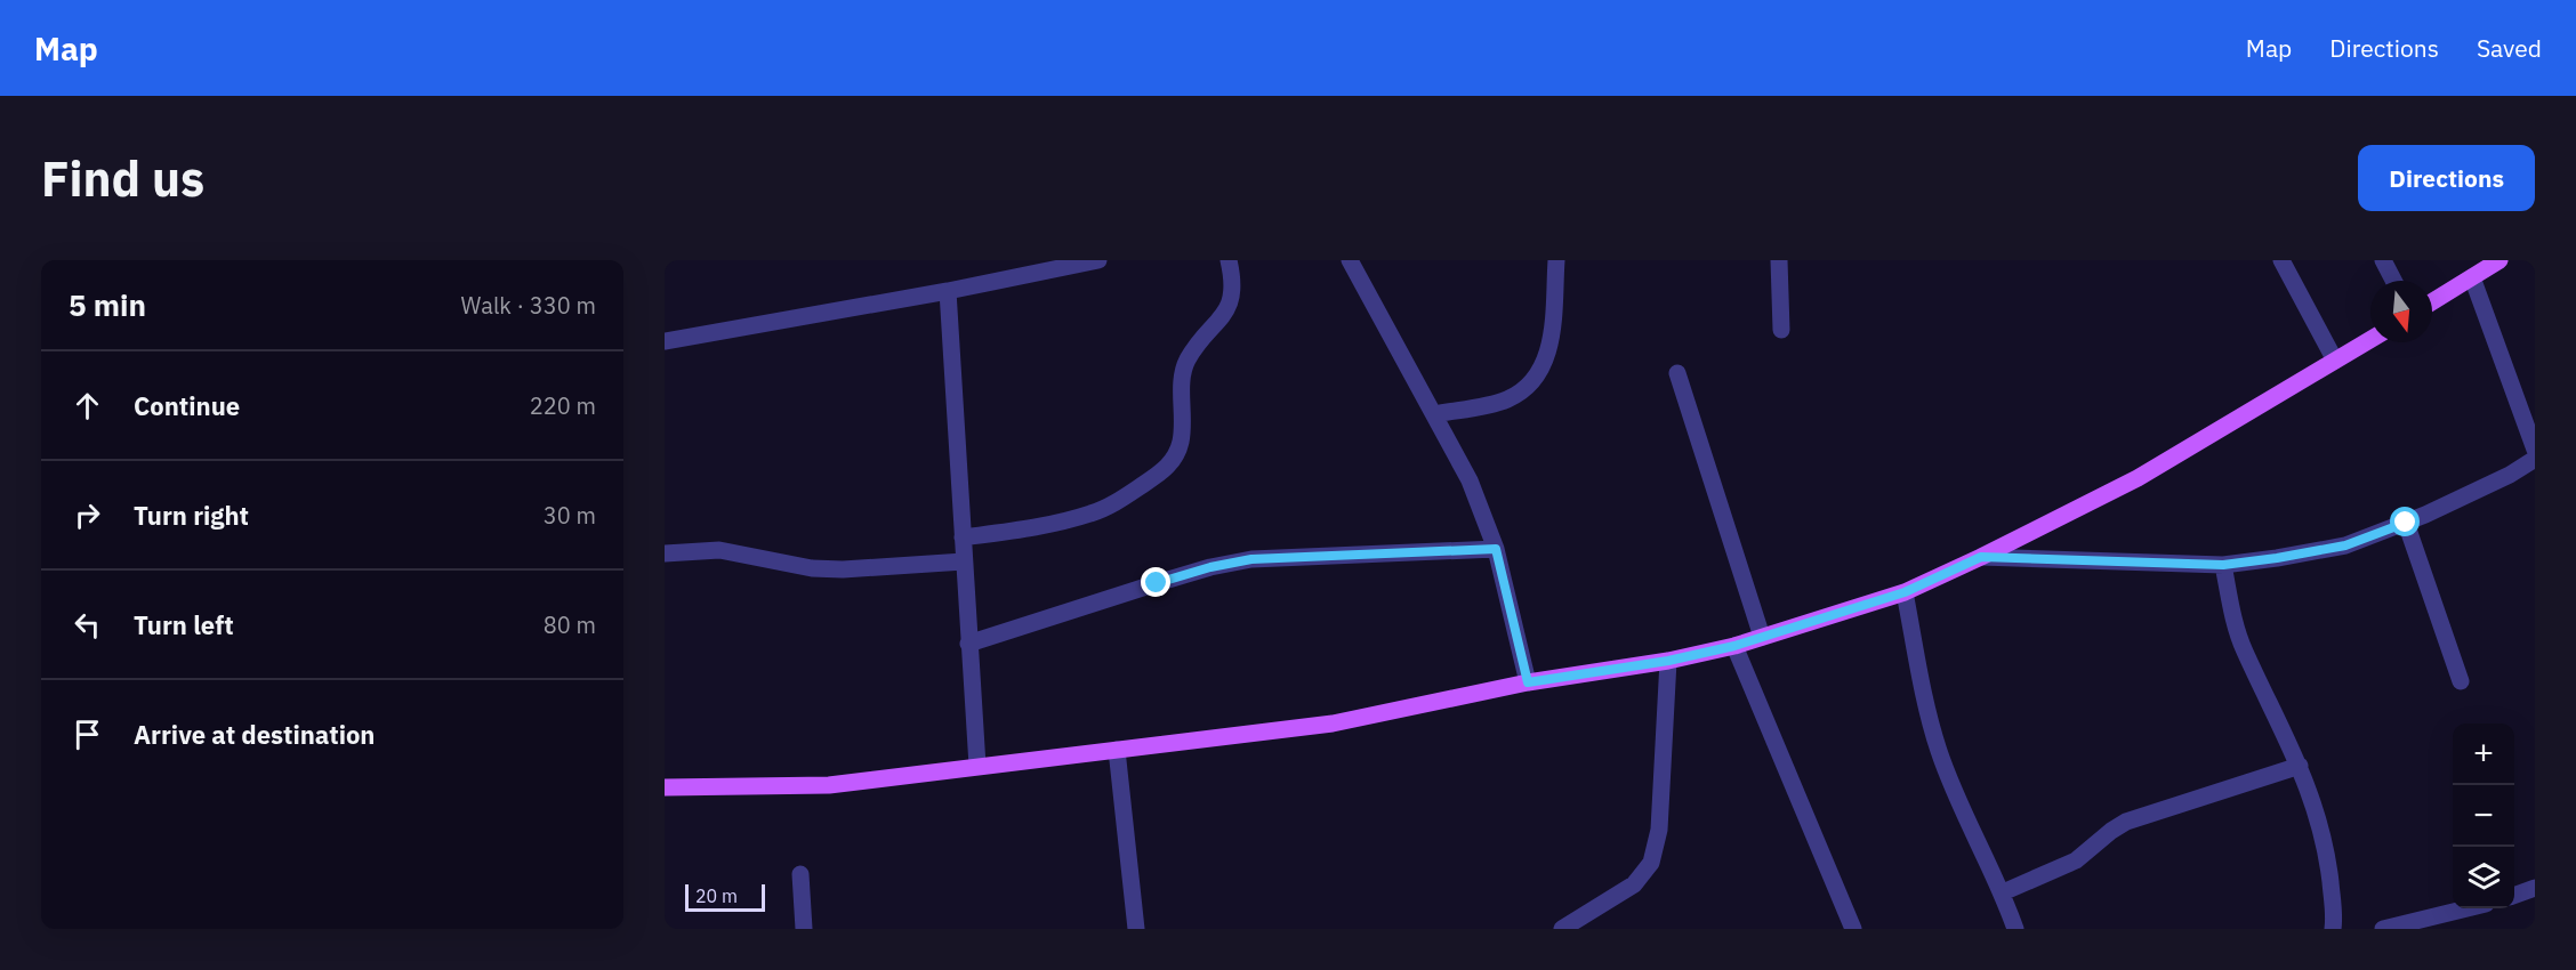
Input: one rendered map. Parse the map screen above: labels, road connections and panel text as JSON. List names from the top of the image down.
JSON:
{
  "scale_bar": "20 m",
  "north": "bottom",
  "page": {
    "header": "Map",
    "nav": ["Map", "Directions", "Saved"],
    "buttons": "Directions",
    "title": "Find us",
    "heading": ["5 min", "Walk · 330 m"],
    "list": [
      ["Continue", "220 m"],
      ["Turn right", "30 m"],
      ["Turn left", "80 m"],
      "Arrive at destination"
    ],
    "map_buttons": ["+", "−"],
    "scale": "20 m"
  }
}
